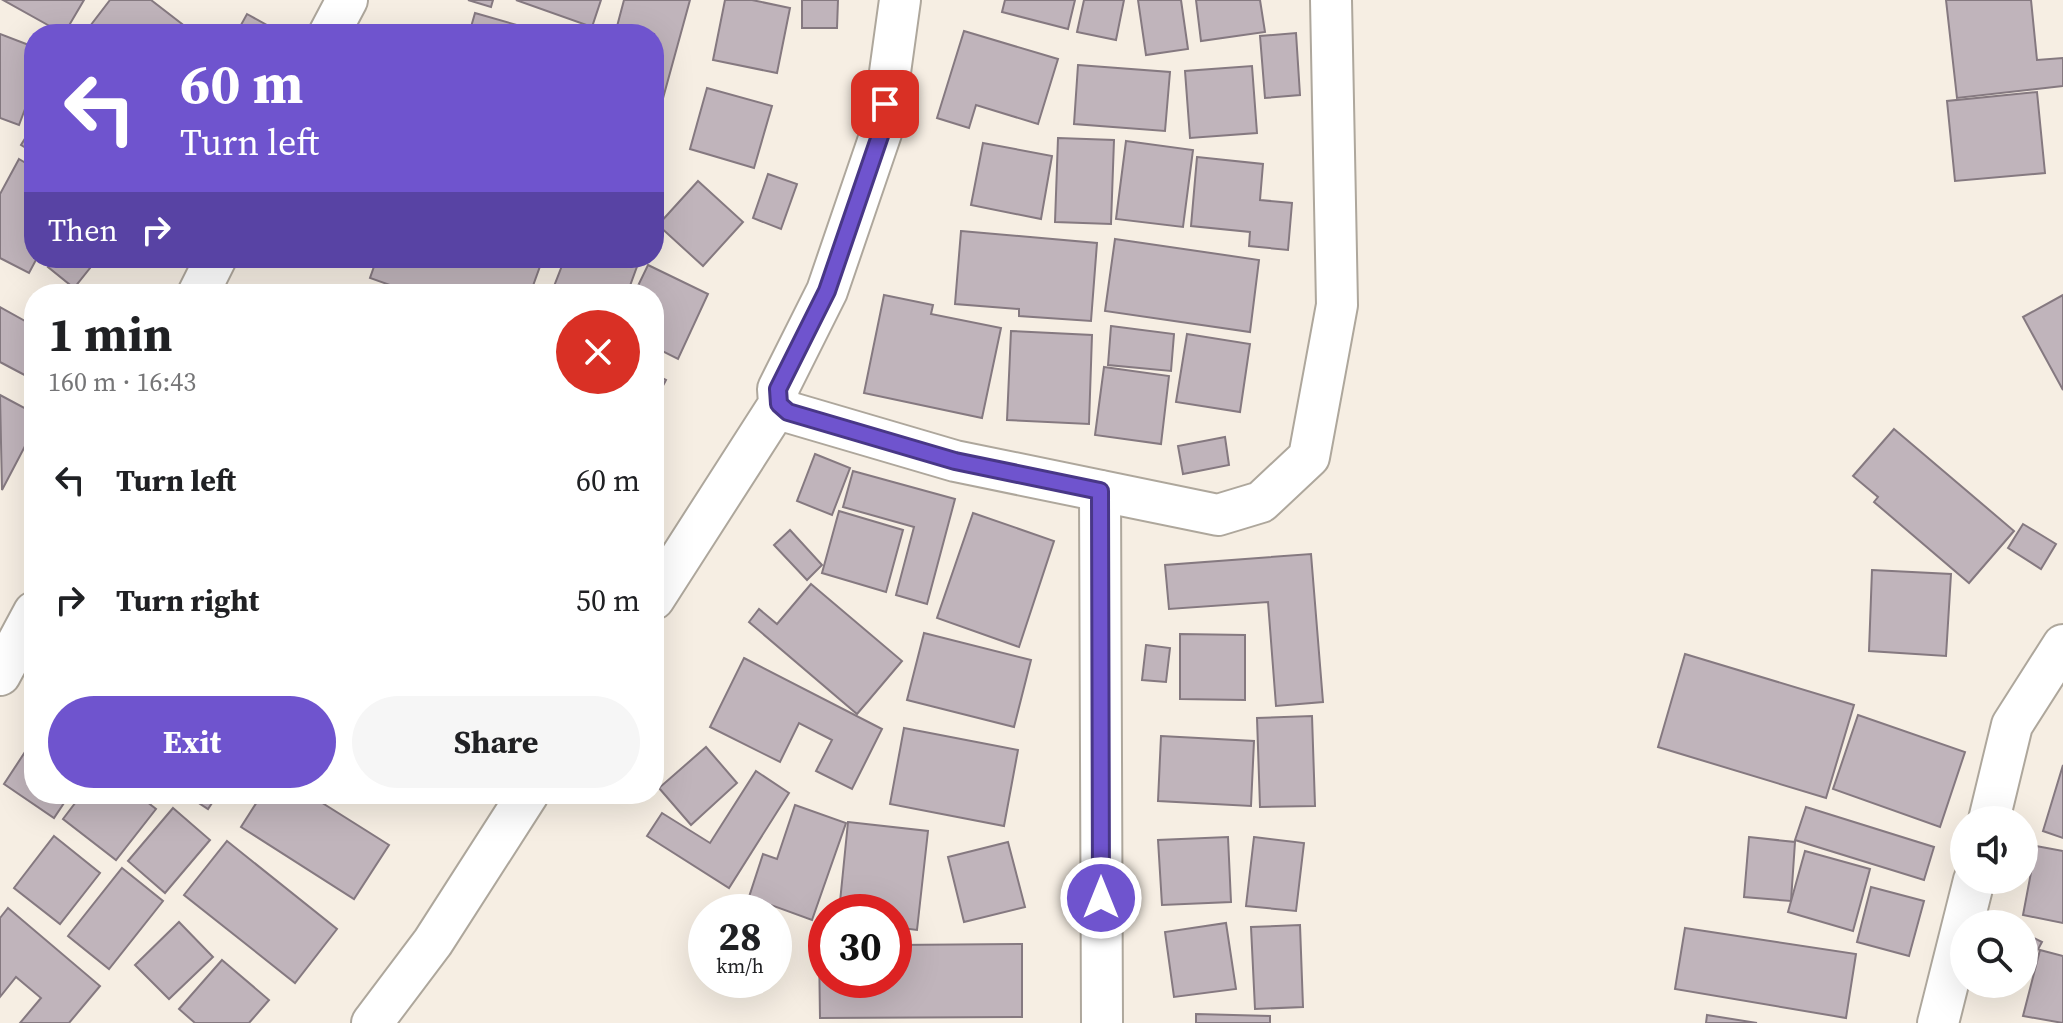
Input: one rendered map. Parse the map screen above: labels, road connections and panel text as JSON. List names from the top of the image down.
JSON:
{
  "page": {
    "turn": ["60 m", "Turn left"],
    "then": "Then",
    "heading": ["1 min", "160 m · 16:43"],
    "list": [
      {
        "name": "Turn left",
        "value": "60 m"
      },
      {
        "name": "Turn right",
        "value": "50 m"
      }
    ],
    "buttons": ["Exit", "Share"],
    "speed": "28 km/h",
    "limit": "30"
  }
}
